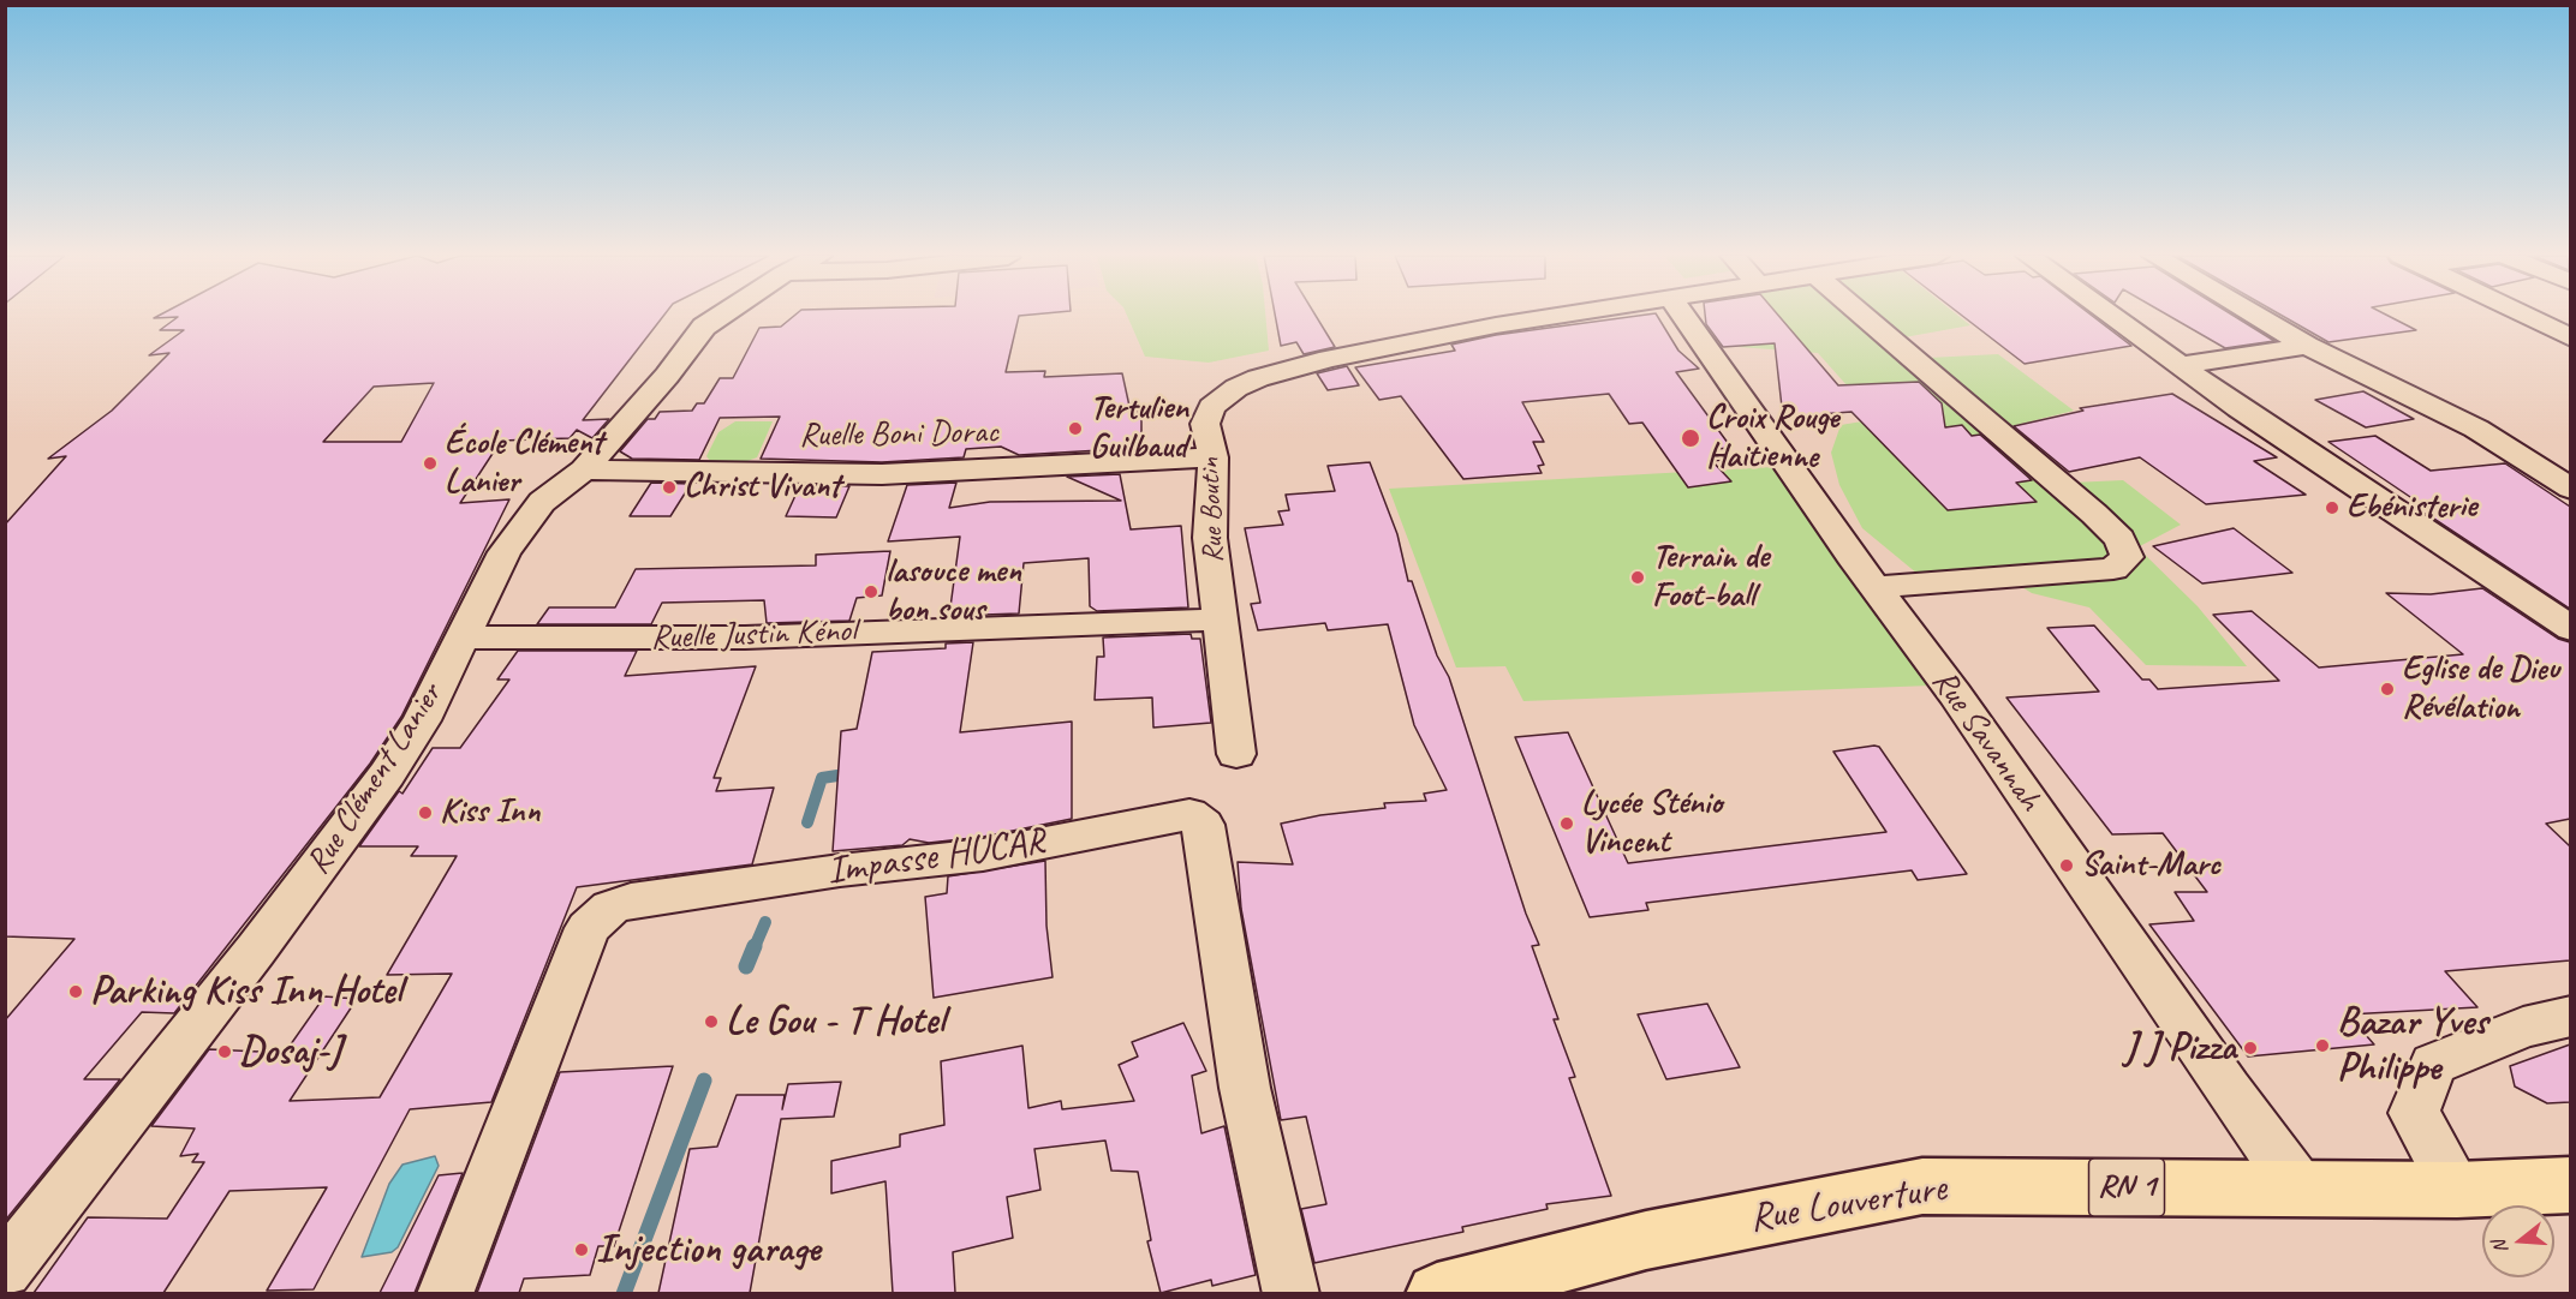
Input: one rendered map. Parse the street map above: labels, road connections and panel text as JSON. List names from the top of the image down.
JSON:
{
  "streets": {
    "main road": ["RN 1", "Rue Louverture"],
    "street": [
      "Ruelle Boni Dorac",
      "Rue Boutin",
      "Ruelle Justin Kénol",
      "Rue Savannah",
      "Rue Clément Lanier",
      "Impasse HUCAR"
    ]
  },
  "crossings": [
    ["Ruelle Boni Dorac", "Rue Boutin"],
    ["Ruelle Boni Dorac", "Rue Clément Lanier"],
    ["Rue Boutin", "Ruelle Justin Kénol"],
    ["Ruelle Justin Kénol", "Rue Clément Lanier"],
    ["Rue Savannah", "Rue Louverture"]
  ],
  "places": [
    "Tertulien Guilbaud",
    "Croix Rouge Haitienne",
    "École Clément Lanier",
    "Christ Vivant",
    "Ebénisterie",
    "Terrain de Foot-ball",
    "lasouce men bon sous",
    "Eglise de Dieu Révélation",
    "Kiss Inn",
    "Lycée Sténio Vincent",
    "Saint-Marc",
    "Parking Kiss Inn Hotel",
    "Le Gou - T Hotel",
    "Bazar Yves Philippe",
    "J J Pizza",
    "Dosaj-J",
    "Injection garage"
  ],
  "north": "left"
}
